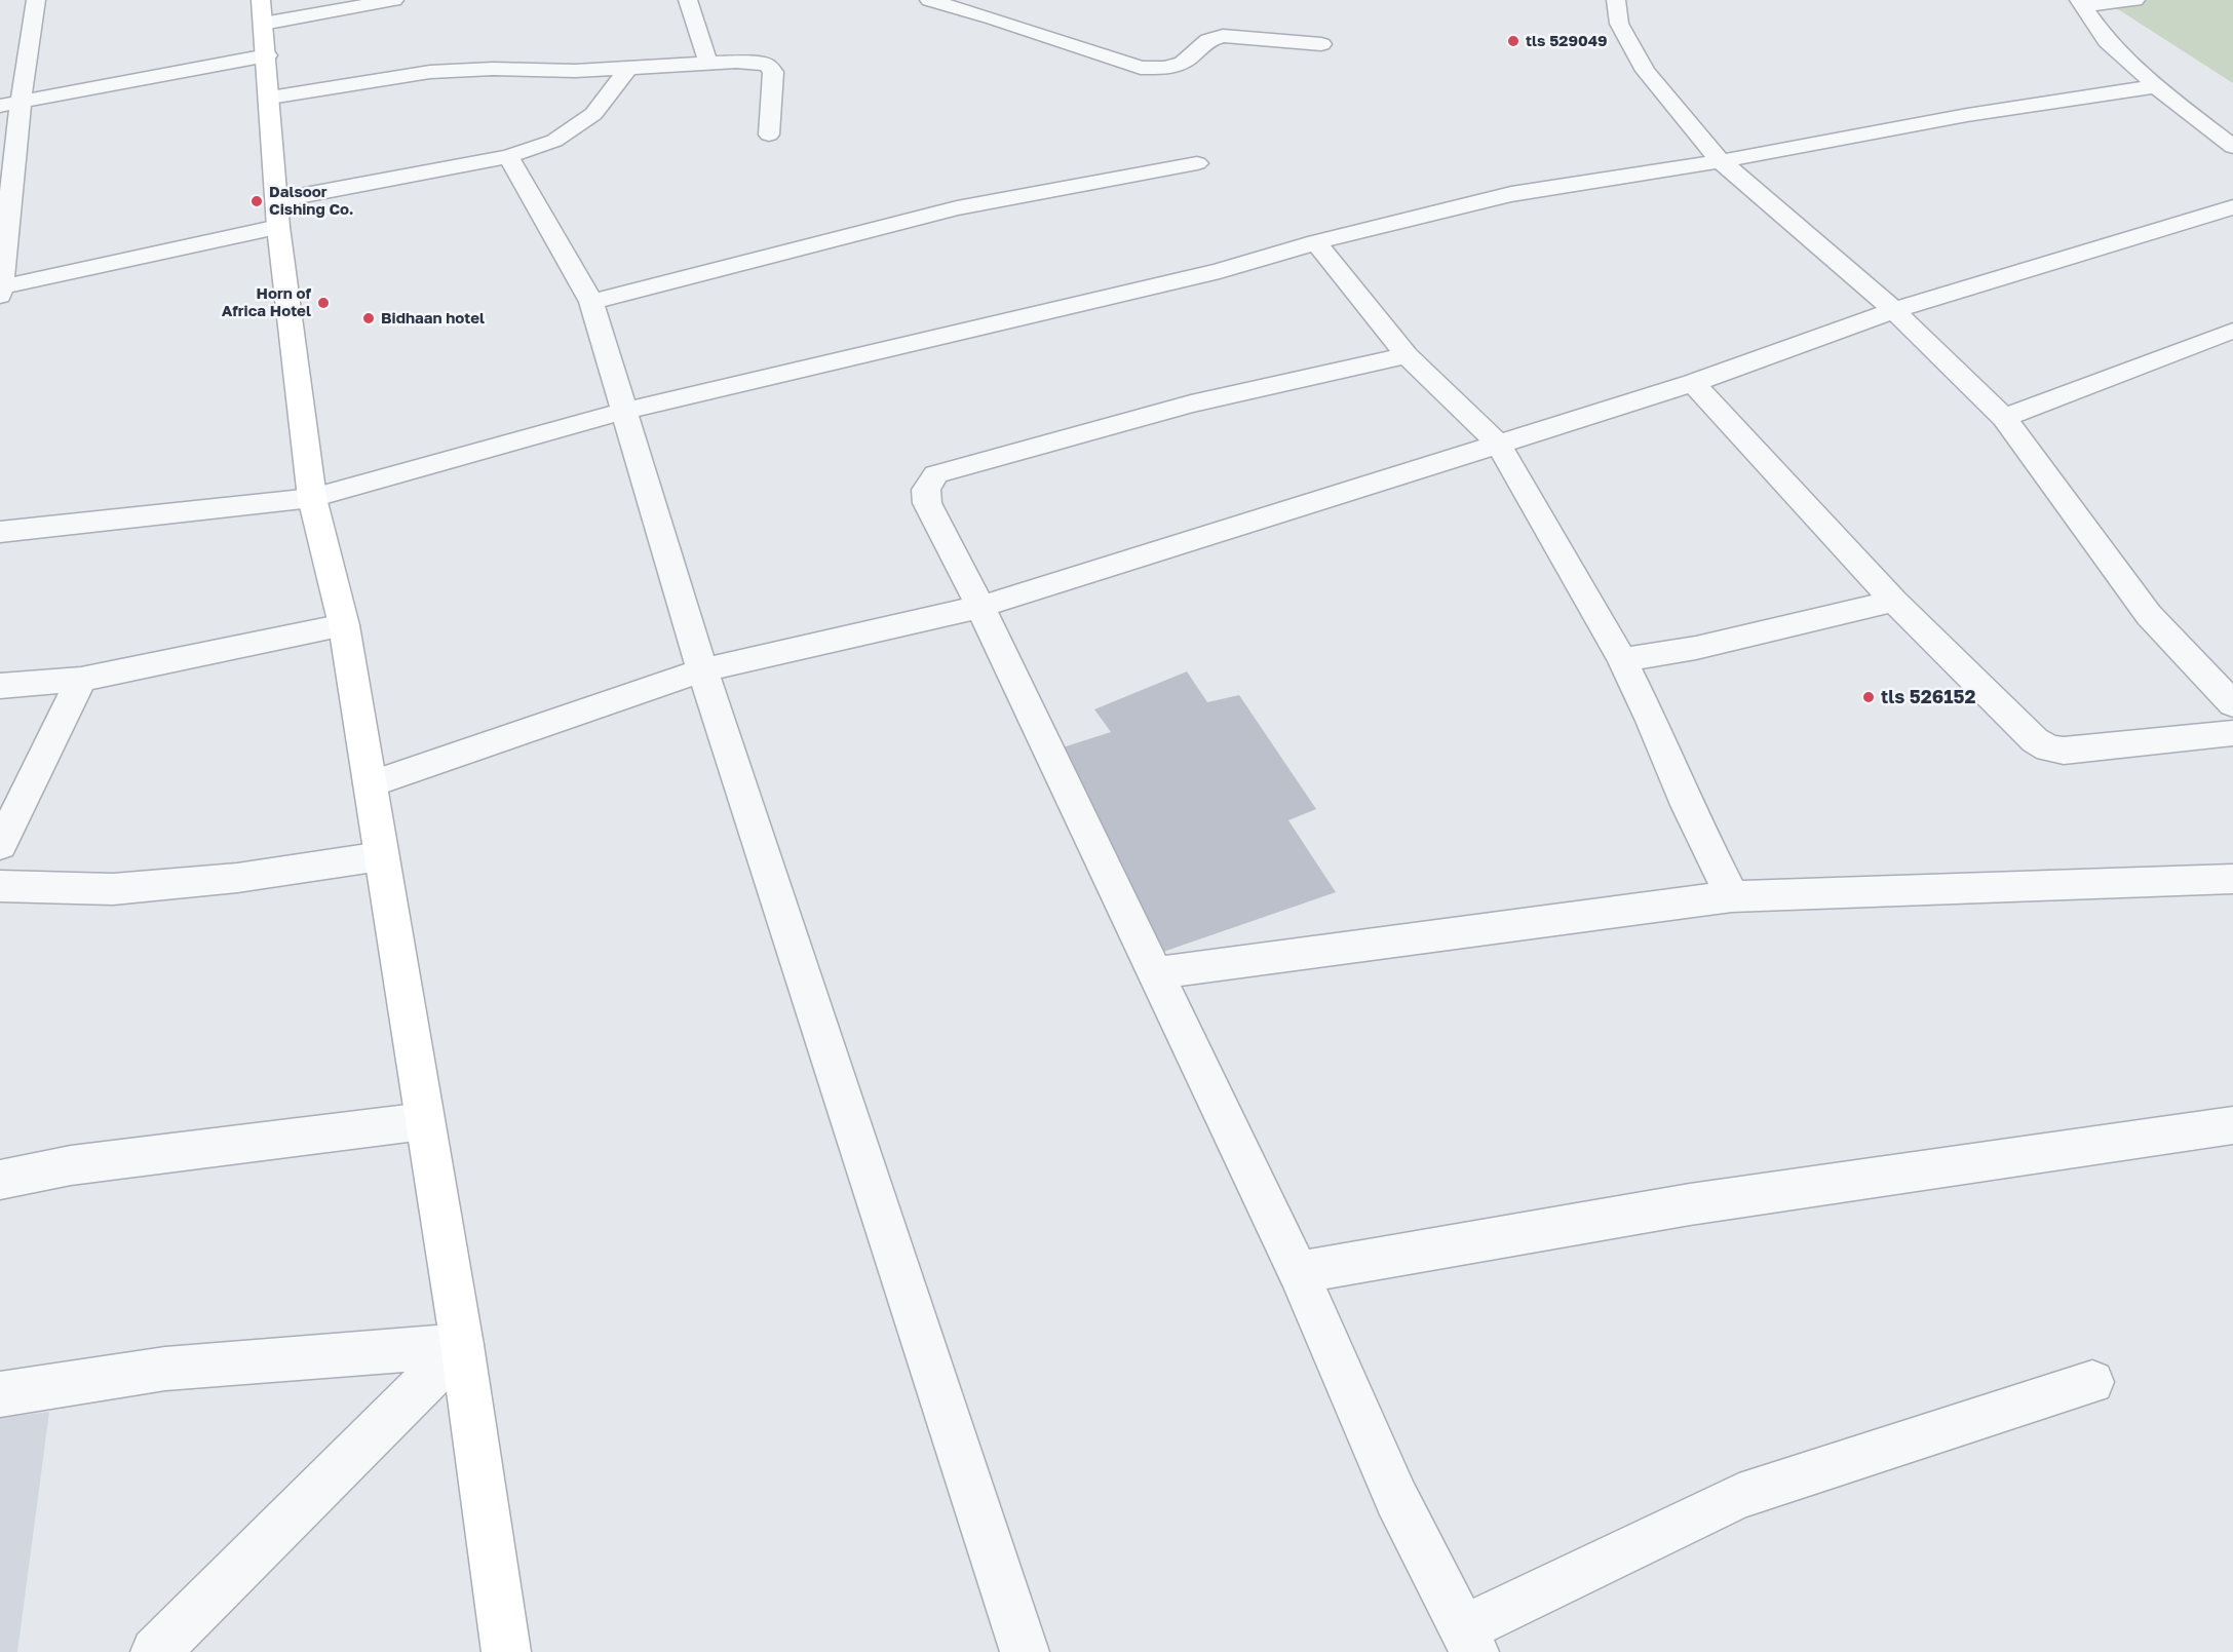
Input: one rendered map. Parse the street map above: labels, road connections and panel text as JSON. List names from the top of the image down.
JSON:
{
  "places": [
    "tls 529049",
    "Dalsoor Cishing Co.",
    "Horn of Africa Hotel",
    "Bidhaan hotel",
    "tls 526152"
  ]
}
